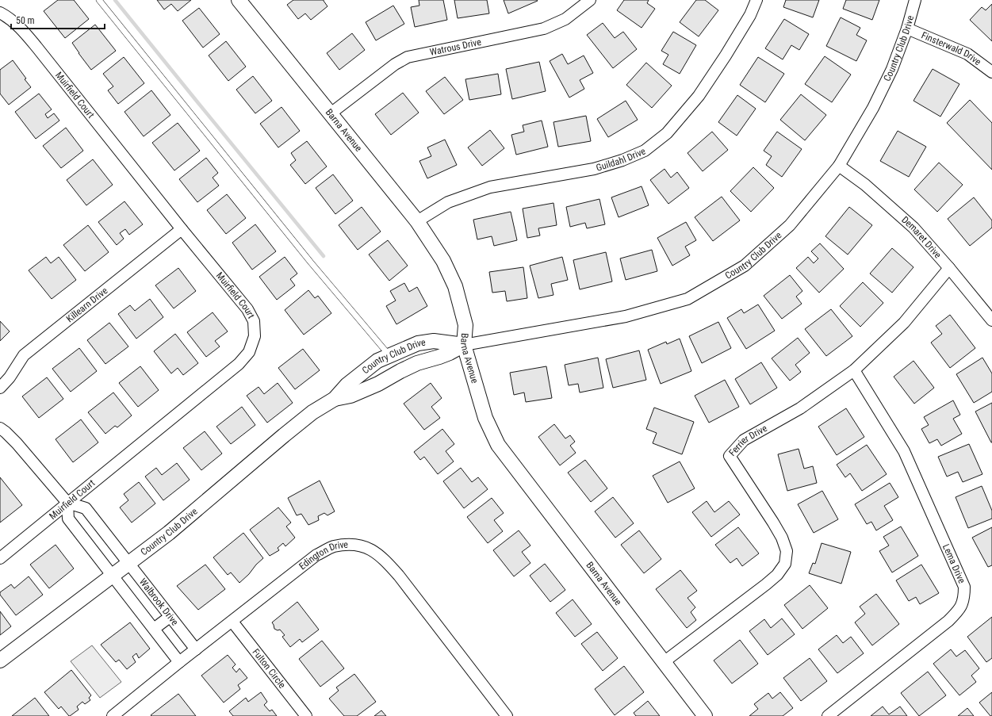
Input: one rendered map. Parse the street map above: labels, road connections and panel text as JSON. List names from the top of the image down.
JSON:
{
  "streets": {
    "street": [
      "Watrous Drive",
      "Country Club Drive",
      "Finsterwald Drive",
      "Muirfield Court",
      "Barna Avenue",
      "Guildahl Drive",
      "Demaret Drive",
      "Killearn Drive",
      "Ferrier Drive",
      "Edington Drive",
      "Lema Drive",
      "Walbrook Drive",
      "Fulton Circle"
    ]
  },
  "crossings": [
    ["Watrous Drive", "Barna Avenue"],
    ["Country Club Drive", "Finsterwald Drive"],
    ["Country Club Drive", "Barna Avenue"],
    ["Country Club Drive", "Demaret Drive"],
    ["Country Club Drive", "Walbrook Drive"],
    ["Muirfield Court", "Killearn Drive"],
    ["Barna Avenue", "Guildahl Drive"],
    ["Barna Avenue", "Ferrier Drive"],
    ["Demaret Drive", "Ferrier Drive"],
    ["Ferrier Drive", "Lema Drive"],
    ["Edington Drive", "Walbrook Drive"],
    ["Edington Drive", "Fulton Circle"]
  ],
  "scale_bar": "50 m"
}
